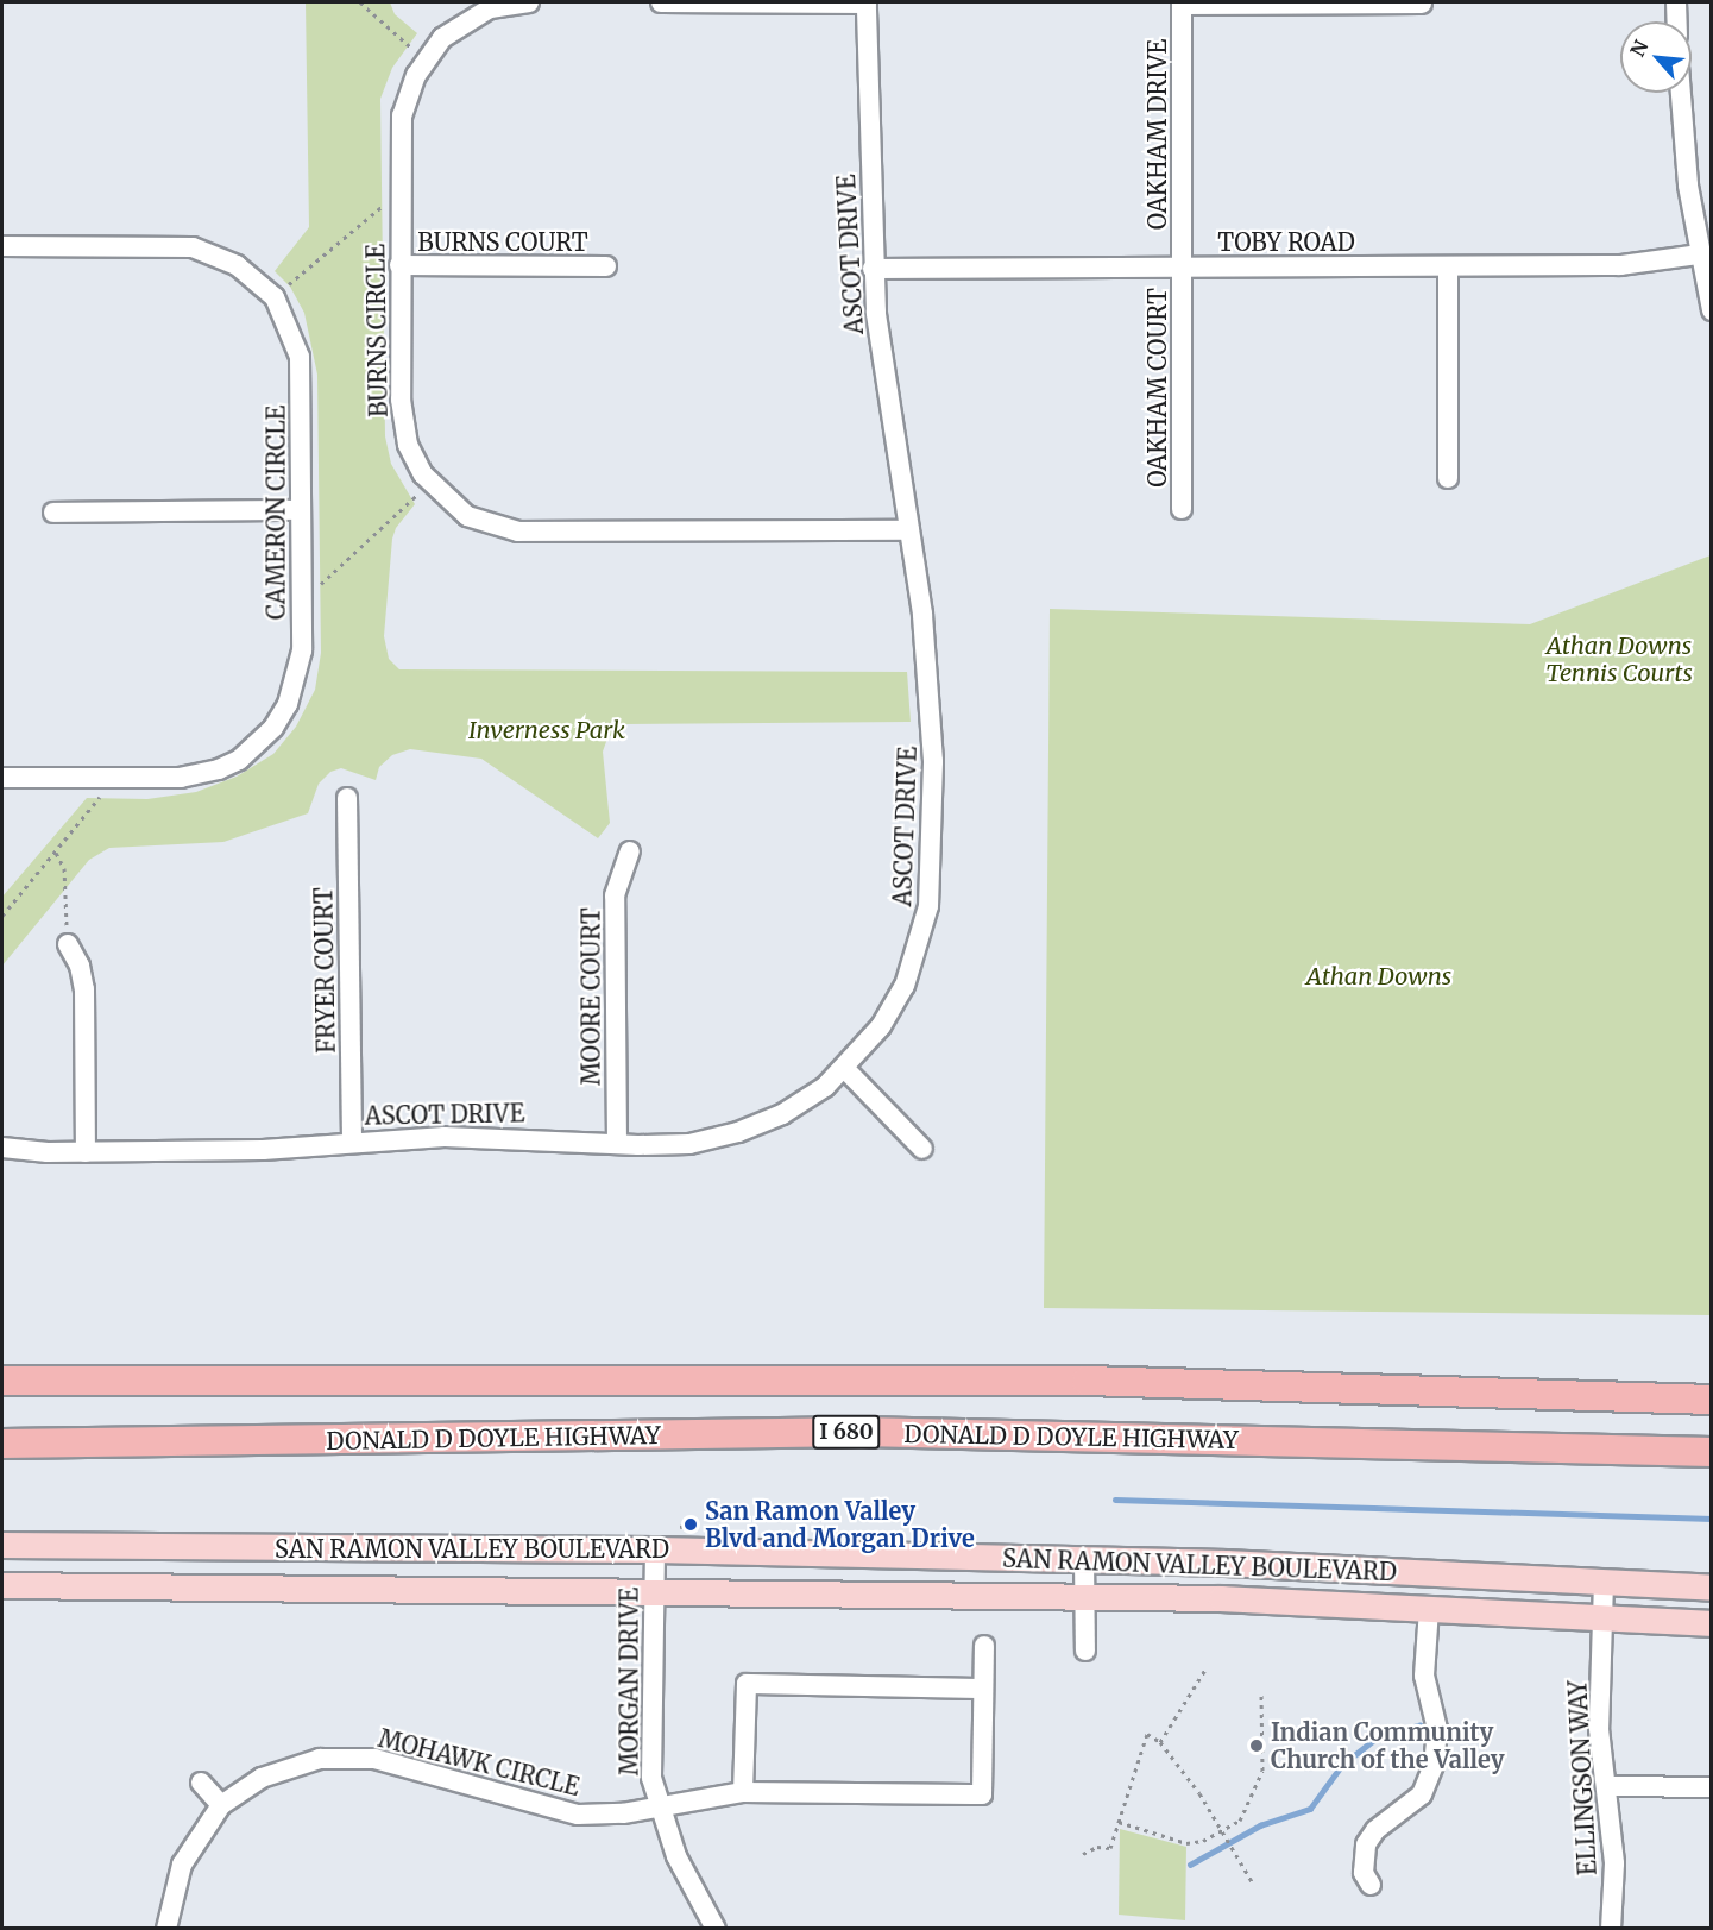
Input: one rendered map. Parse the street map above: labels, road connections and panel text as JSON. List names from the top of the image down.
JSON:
{
  "streets": {
    "highway": ["I 680", "DONALD D DOYLE HIGHWAY"],
    "main road": ["SAN RAMON VALLEY BOULEVARD"],
    "street": [
      "OAKHAM DRIVE",
      "BURNS COURT",
      "TOBY ROAD",
      "ASCOT DRIVE",
      "BURNS CIRCLE",
      "OAKHAM COURT",
      "CAMERON CIRCLE",
      "FRYER COURT",
      "MOORE COURT",
      "MORGAN DRIVE",
      "MOHAWK CIRCLE",
      "ELLINGSON WAY"
    ]
  },
  "crossings": [
    ["OAKHAM DRIVE", "TOBY ROAD"],
    ["OAKHAM DRIVE", "OAKHAM COURT"],
    ["BURNS COURT", "BURNS CIRCLE"],
    ["TOBY ROAD", "ASCOT DRIVE"],
    ["TOBY ROAD", "OAKHAM COURT"],
    ["ASCOT DRIVE", "BURNS CIRCLE"],
    ["ASCOT DRIVE", "FRYER COURT"],
    ["ASCOT DRIVE", "MOORE COURT"],
    ["SAN RAMON VALLEY BOULEVARD", "MORGAN DRIVE"],
    ["SAN RAMON VALLEY BOULEVARD", "ELLINGSON WAY"],
    ["MORGAN DRIVE", "MOHAWK CIRCLE"]
  ],
  "parks": ["Athan Downs Tennis Courts", "Inverness Park", "Athan Downs"],
  "places": ["San Ramon Valley Blvd and Morgan Drive", "Indian Community Church of the Valley"],
  "north": "top left"
}
